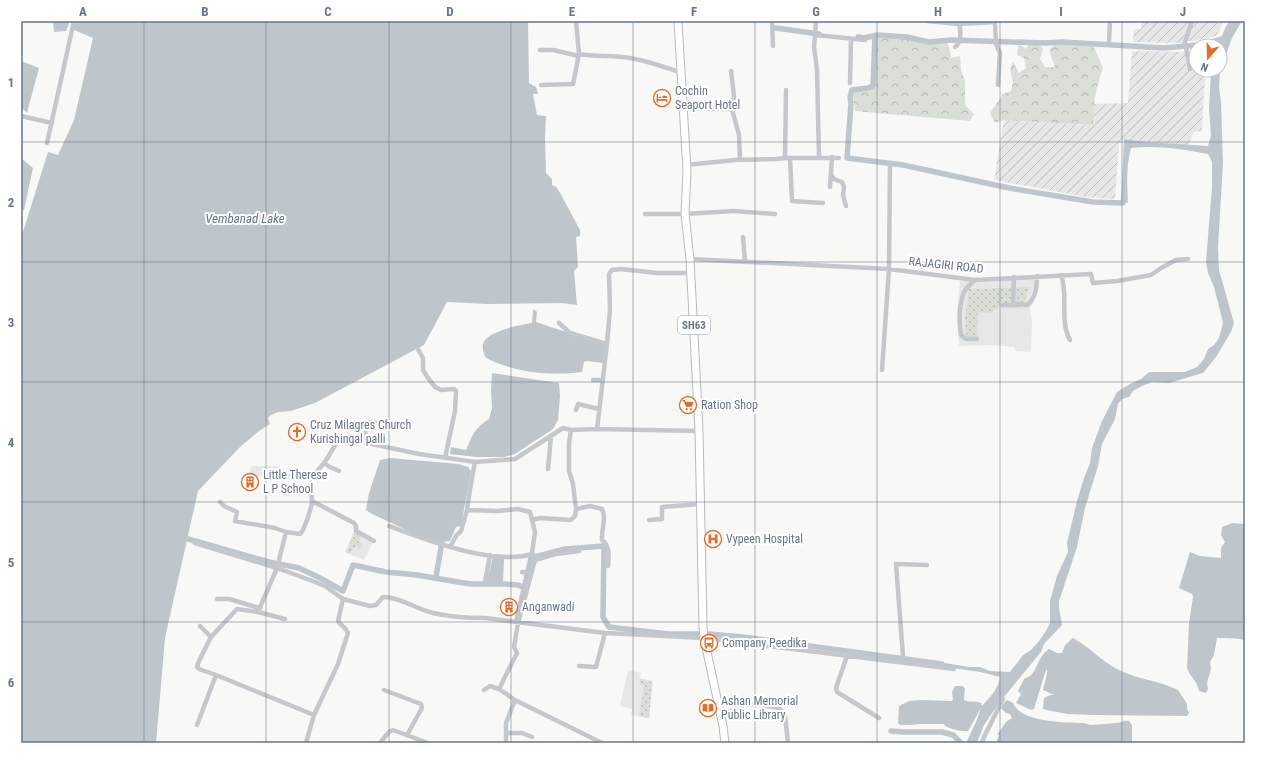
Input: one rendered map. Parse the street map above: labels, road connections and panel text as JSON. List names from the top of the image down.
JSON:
{
  "streets": {
    "main road": ["SH63"],
    "street": ["RAJAGIRI ROAD"]
  },
  "crossings": [
    ["RAJAGIRI ROAD", "SH63"]
  ],
  "water": ["Vembanad Lake"],
  "places": {
    "hotel": ["Cochin Seaport Hotel"],
    "supermarket": ["Ration Shop"],
    "church": ["Cruz Milagres Church Kurishingal palli"],
    "building": ["Little Therese L P School", "Anganwadi"],
    "hospital": ["Vypeen Hospital"],
    "bus stop": ["Company Peedika"],
    "library": ["Ashan Memorial Public Library"]
  },
  "north": "bottom",
  "grid": {
    "columns": [
      "A",
      "B",
      "C",
      "D",
      "E",
      "F",
      "G",
      "H",
      "I",
      "J"
    ],
    "rows": [
      "1",
      "2",
      "3",
      "4",
      "5",
      "6"
    ]
  }
}
